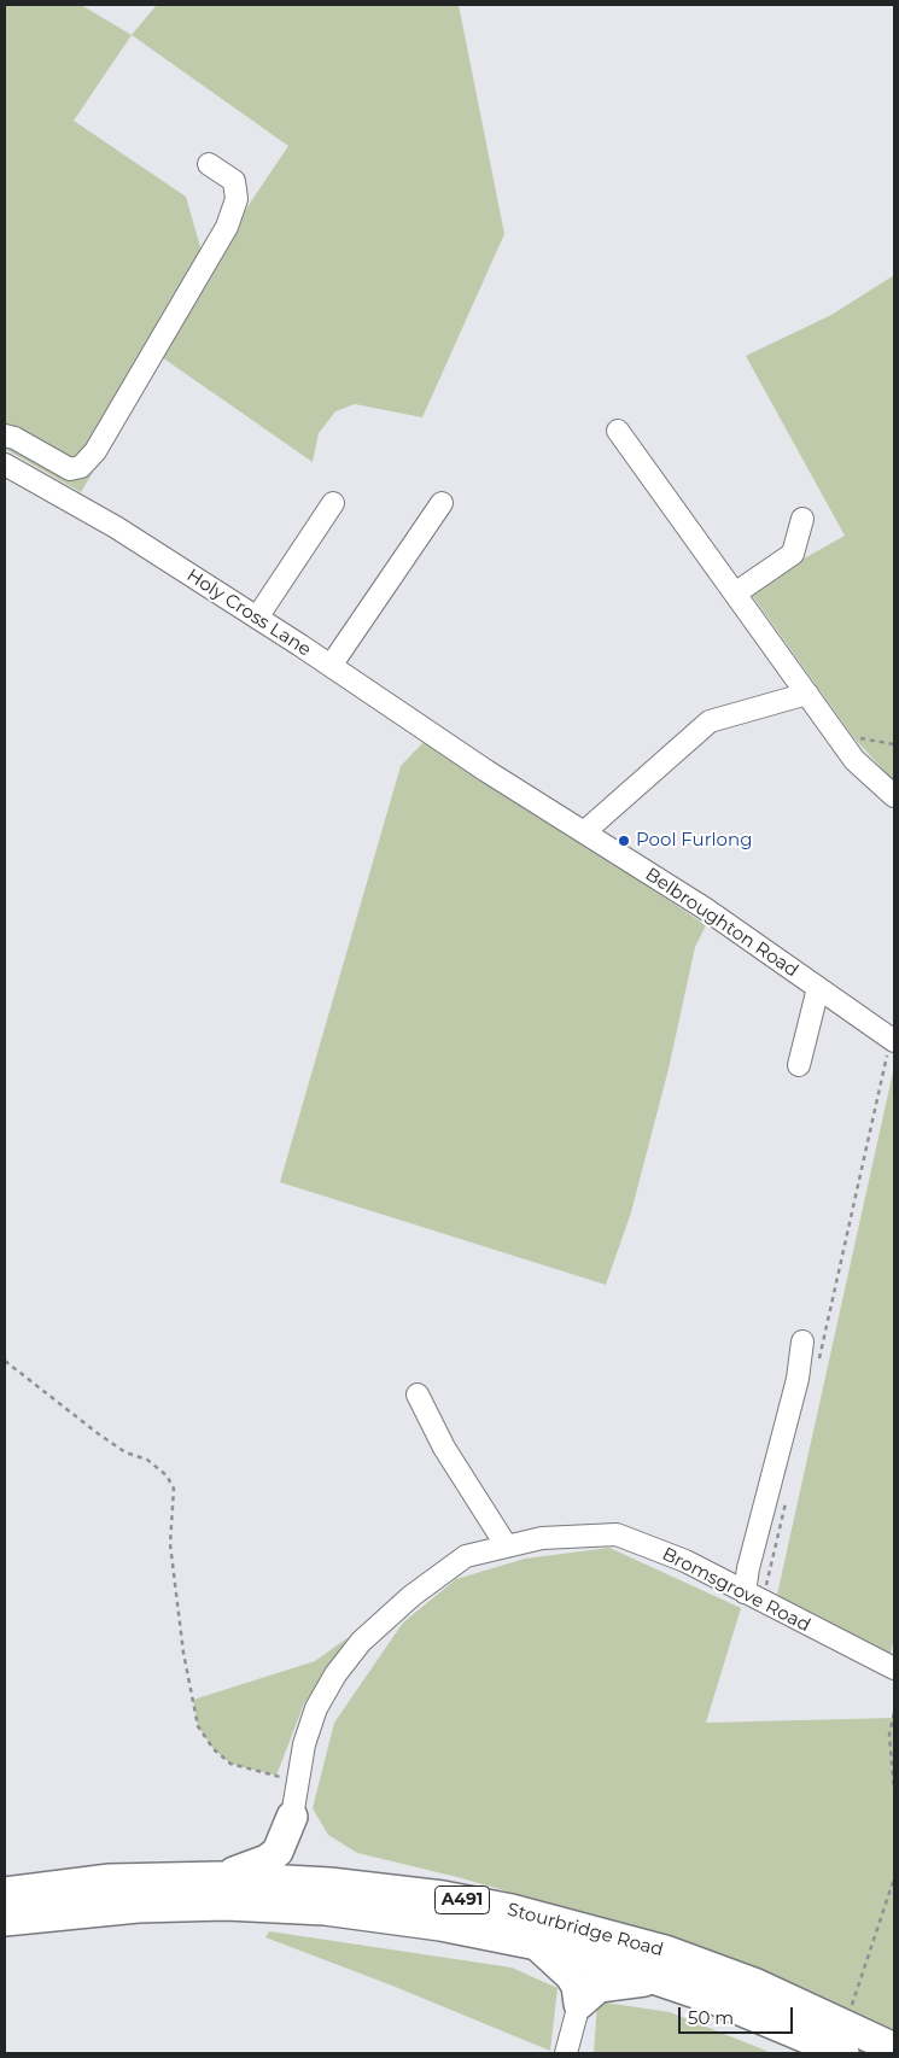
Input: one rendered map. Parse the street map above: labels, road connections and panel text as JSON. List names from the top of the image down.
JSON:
{
  "streets": {
    "highway": ["A491", "Stourbridge Road"],
    "street": ["Holy Cross Lane", "Belbroughton Road", "Bromsgrove Road"]
  },
  "crossings": [
    ["Holy Cross Lane", "Belbroughton Road"]
  ],
  "places": ["Pool Furlong"],
  "scale_bar": "50 m"
}
